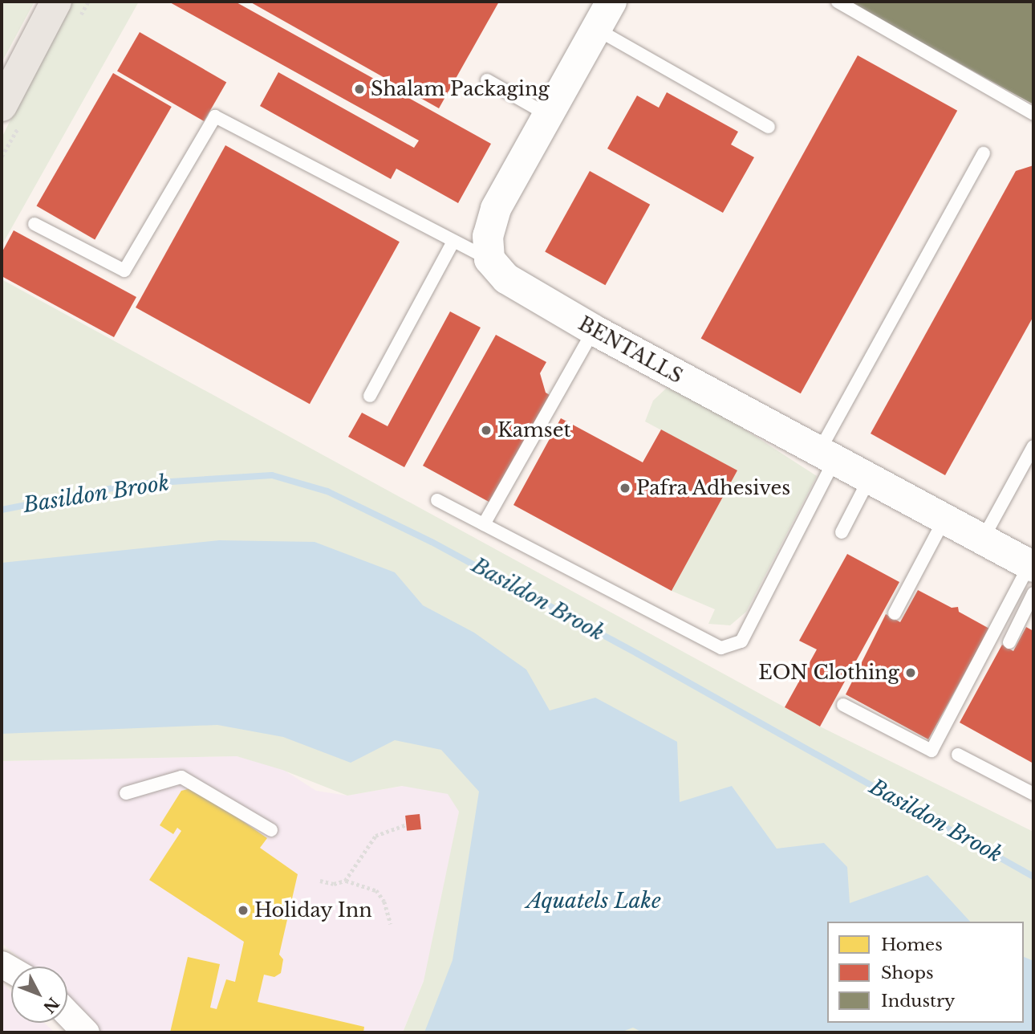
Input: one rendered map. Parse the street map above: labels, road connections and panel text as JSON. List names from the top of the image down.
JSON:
{
  "streets": {
    "street": ["BENTALLS"]
  },
  "water": ["Basildon Brook", "Aquatels Lake"],
  "places": [
    "Shalam Packaging",
    "Kamset",
    "Pafra Adhesives",
    "EON Clothing",
    "Holiday Inn"
  ],
  "legend": ["Homes", "Shops", "Industry"],
  "north": "bottom right"
}
